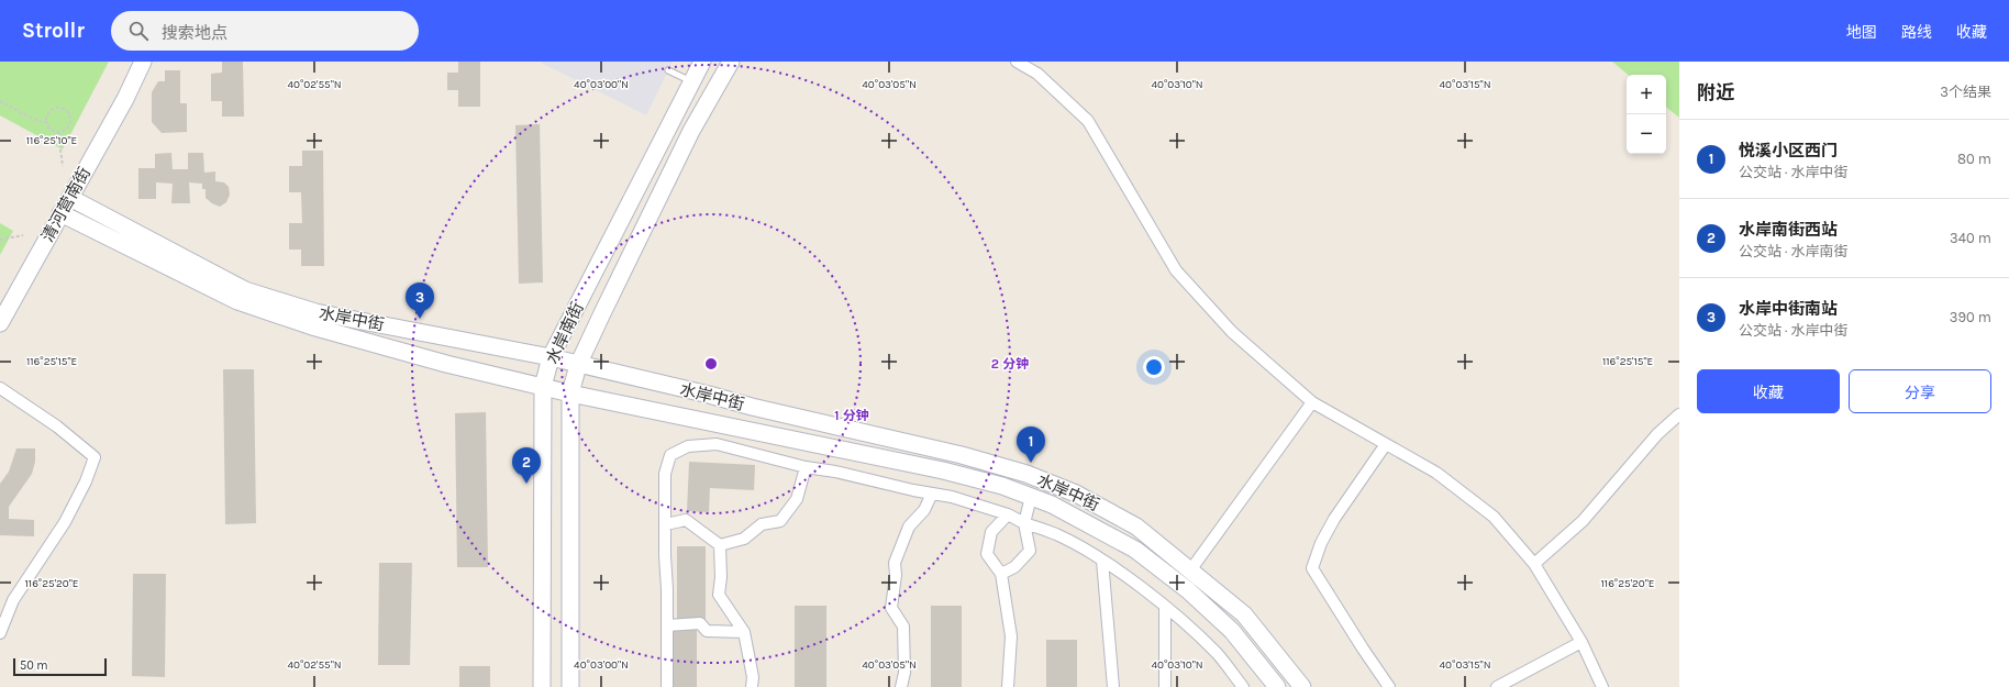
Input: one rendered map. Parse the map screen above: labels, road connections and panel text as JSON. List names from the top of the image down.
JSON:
{
  "streets": {
    "street": ["清河营南街", "水岸中街", "水岸南街"]
  },
  "crossings": [
    ["清河营南街", "水岸中街"],
    ["水岸中街", "水岸南街"]
  ],
  "scale_bar": "50 m",
  "page": {
    "header": "Strollr",
    "search": "搜索地点",
    "nav": ["地图", "路线", "收藏"],
    "heading": ["附近", "3个结果"],
    "map_buttons": ["+", "−"],
    "list": [
      {
        "mark": "1",
        "name": "悦溪小区西门",
        "note": "公交站 · 水岸中街",
        "value": "80 m"
      },
      {
        "mark": "2",
        "name": "水岸南街西站",
        "note": "公交站 · 水岸南街",
        "value": "340 m"
      },
      {
        "mark": "3",
        "name": "水岸中街南站",
        "note": "公交站 · 水岸中街",
        "value": "390 m"
      }
    ],
    "pins": ["3", "1", "2"],
    "buttons": ["收藏", "分享"],
    "scale": "50 m"
  },
  "coordinates": [
    "40°02'55\"N",
    "40°03'00\"N",
    "40°03'05\"N",
    "40°03'10\"N",
    "40°03'15\"N",
    "116°25'10\"E",
    "116°25'15\"E",
    "116°25'20\"E"
  ],
  "rings": ["2 分钟", "1 分钟"]
}
